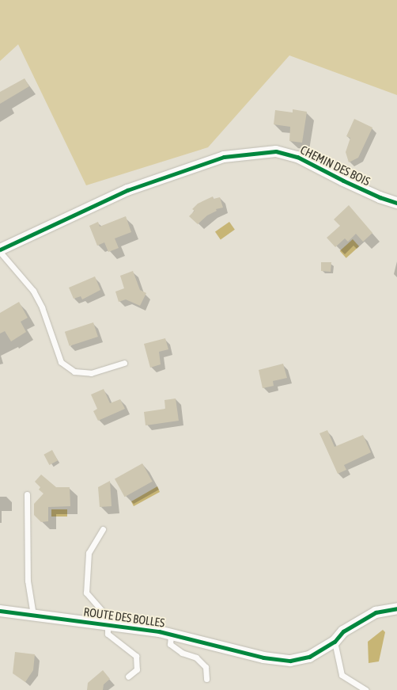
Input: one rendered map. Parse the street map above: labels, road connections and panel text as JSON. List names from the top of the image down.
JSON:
{
  "streets": {
    "street": ["CHEMIN DES BOIS", "ROUTE DES BOLLES"]
  }
}
